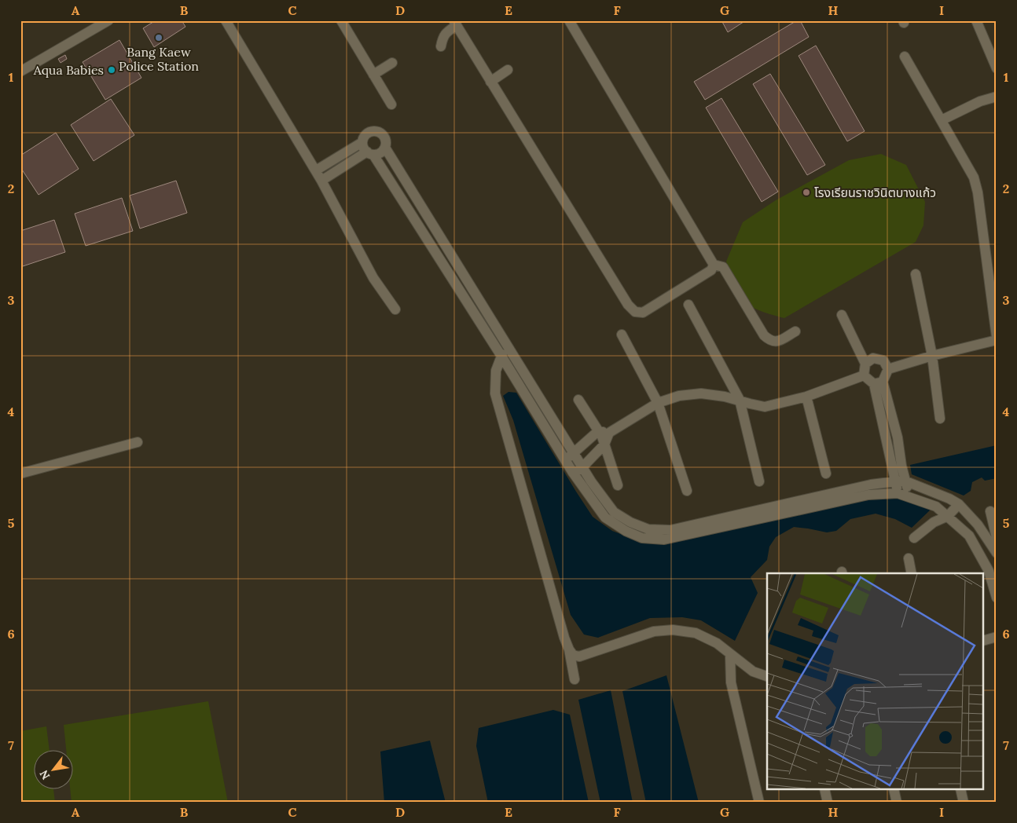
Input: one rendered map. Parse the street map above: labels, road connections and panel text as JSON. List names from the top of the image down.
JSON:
{
  "places": ["Bang Kaew Police Station", "Aqua Babies", "โรงเรียนราชวินิตบางแก้ว"],
  "north": "bottom left",
  "grid": {
    "columns": [
      "A",
      "B",
      "C",
      "D",
      "E",
      "F",
      "G",
      "H",
      "I"
    ],
    "rows": [
      "1",
      "2",
      "3",
      "4",
      "5",
      "6",
      "7"
    ]
  }
}
